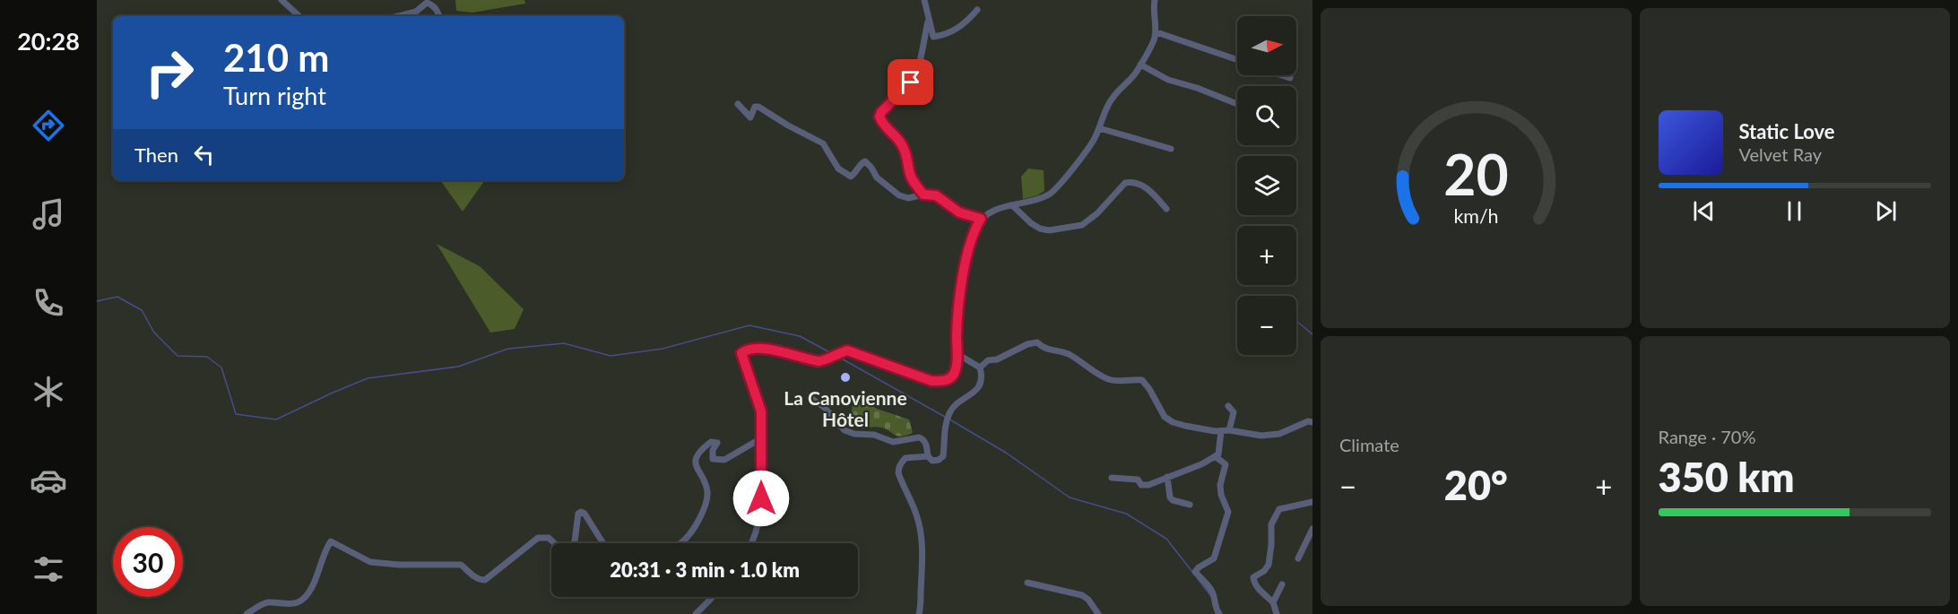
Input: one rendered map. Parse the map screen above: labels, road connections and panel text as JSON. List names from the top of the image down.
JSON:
{
  "places": ["La Canovienne Hôtel"],
  "north": "right",
  "page": {
    "tabs": "20:28",
    "map_buttons": ["+", "−"],
    "turn": ["210 m", "Turn right"],
    "song": ["Static Love", "Velvet Ray"],
    "then": "Then",
    "tile": [
      "Climate",
      ["Range · 70%", "350 km"]
    ],
    "heat": ["−", "20°", "+"],
    "limit": "30",
    "trip": "20:31 · 3 min · 1.0 km",
    "gauge": ["20", "km/h"]
  }
}
